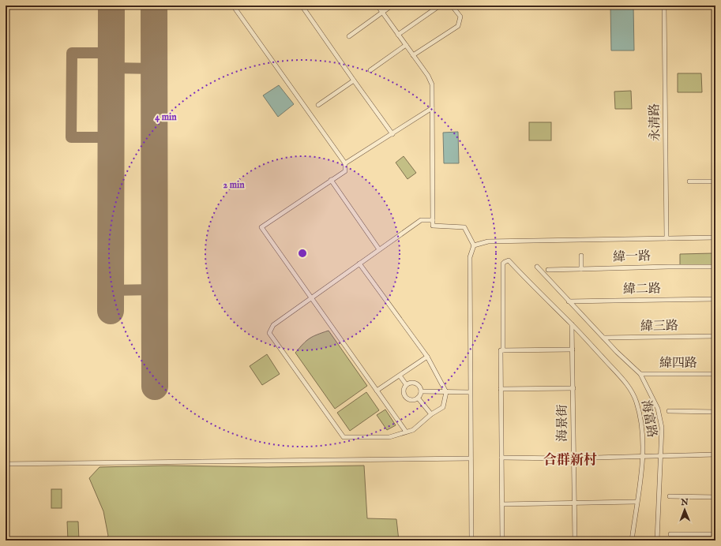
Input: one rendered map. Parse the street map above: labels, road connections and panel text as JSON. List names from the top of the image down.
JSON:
{
  "streets": {
    "street": [
      "永清路",
      "緯一路",
      "緯二路",
      "緯三路",
      "緯四路",
      "海富路",
      "海景街"
    ]
  },
  "crossings": [
    ["海富路", "海景街"]
  ],
  "districts": ["合群新村"],
  "north": "top",
  "rings": ["4 min", "2 min"]
}
